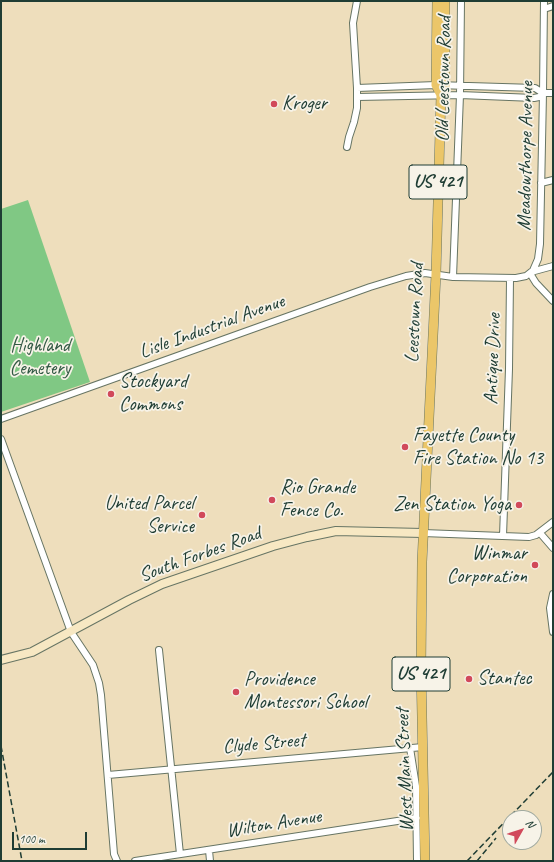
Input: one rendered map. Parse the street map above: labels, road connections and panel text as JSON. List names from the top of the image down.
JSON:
{
  "streets": {
    "main road": [
      "US 421",
      "Leestown Road",
      "South Forbes Road",
      "West Main Street"
    ],
    "street": [
      "Old Leestown Road",
      "Meadowthorpe Avenue",
      "Lisle Industrial Avenue",
      "Antique Drive",
      "Clyde Street",
      "Wilton Avenue"
    ]
  },
  "crossings": [
    ["Old Leestown Road", "Lisle Industrial Avenue"],
    ["Meadowthorpe Avenue", "Lisle Industrial Avenue"],
    ["Leestown Road", "Lisle Industrial Avenue"],
    ["Leestown Road", "South Forbes Road"],
    ["Leestown Road", "West Main Street"],
    ["Lisle Industrial Avenue", "Antique Drive"],
    ["South Forbes Road", "West Main Street"],
    ["Clyde Street", "West Main Street"],
    ["West Main Street", "Wilton Avenue"]
  ],
  "parks": ["Highland Cemetery"],
  "places": [
    "Kroger",
    "Stockyard Commons",
    "Fayette County Fire Station No 13",
    "Rio Grande Fence Co.",
    "Zen Station Yoga",
    "United Parcel Service",
    "Winmar Corporation",
    "Stantec",
    "Providence Montessori School"
  ],
  "scale_bar": "100 m",
  "north": "top right"
}
